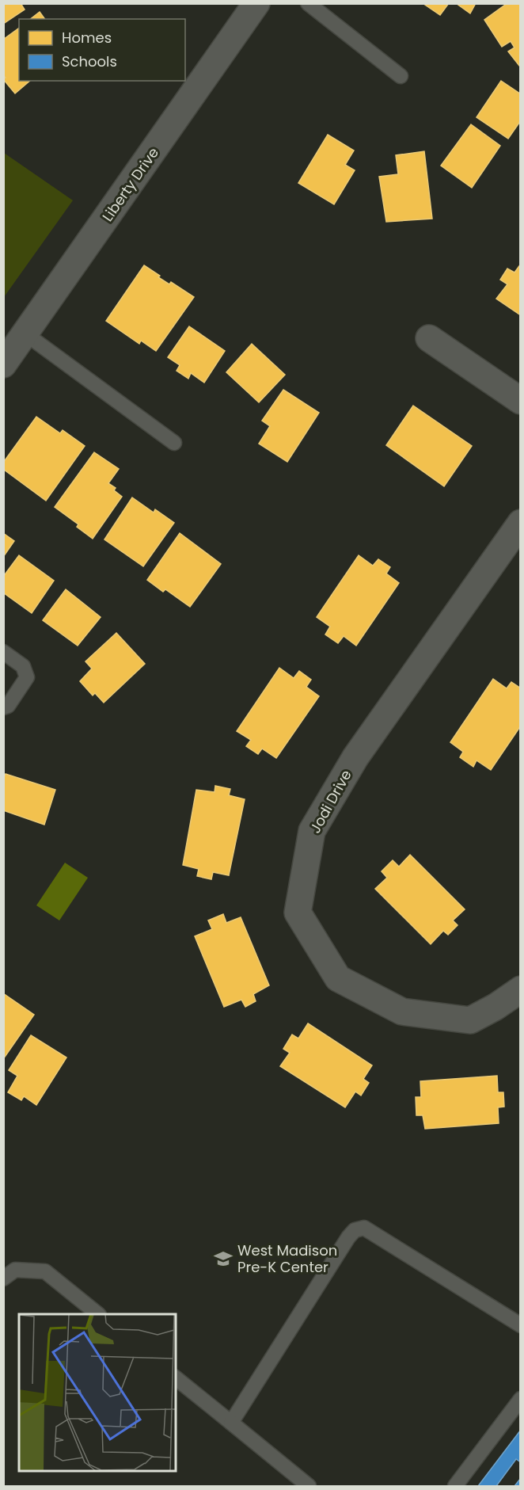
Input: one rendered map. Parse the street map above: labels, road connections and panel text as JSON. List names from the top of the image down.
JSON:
{
  "streets": {
    "street": ["Liberty Drive", "Jodi Drive"]
  },
  "places": {
    "school or university": ["West Madison Pre-K Center"]
  },
  "legend": ["Homes", "Schools"]
}
